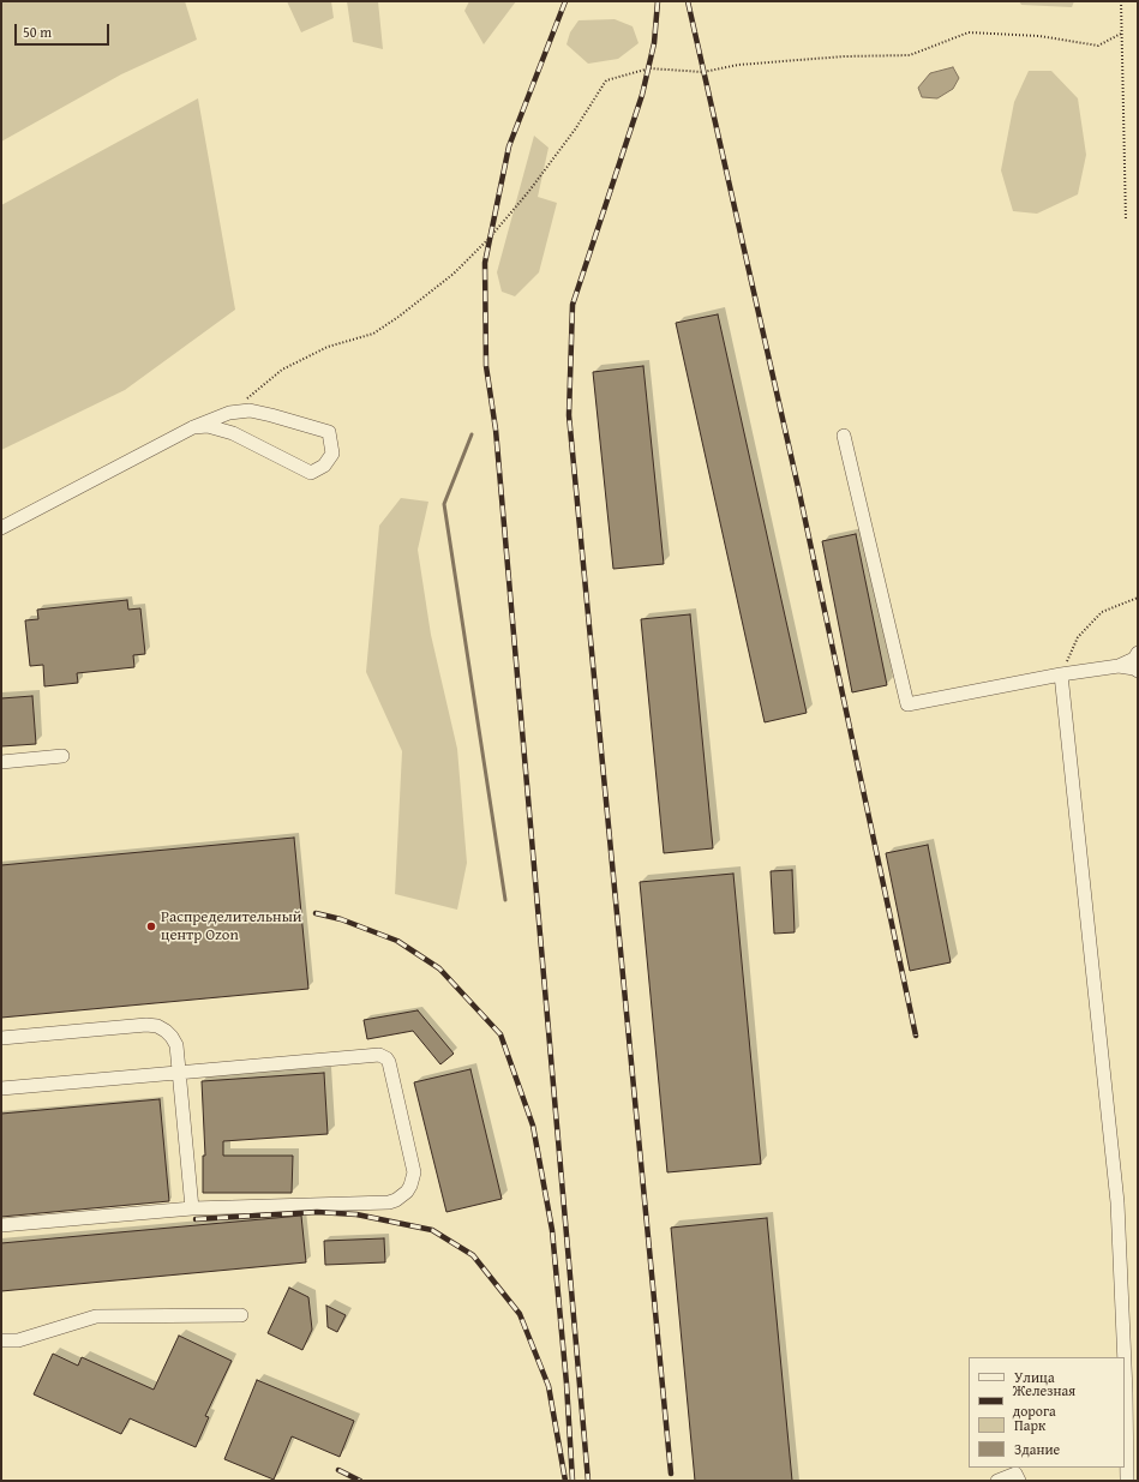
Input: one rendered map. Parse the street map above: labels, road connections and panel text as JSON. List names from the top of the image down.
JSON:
{
  "places": ["Распределительный центр Ozon"],
  "legend": [
    "Улица",
    "Железная дорога",
    "Парк",
    "Здание"
  ],
  "scale_bar": "50 m"
}
